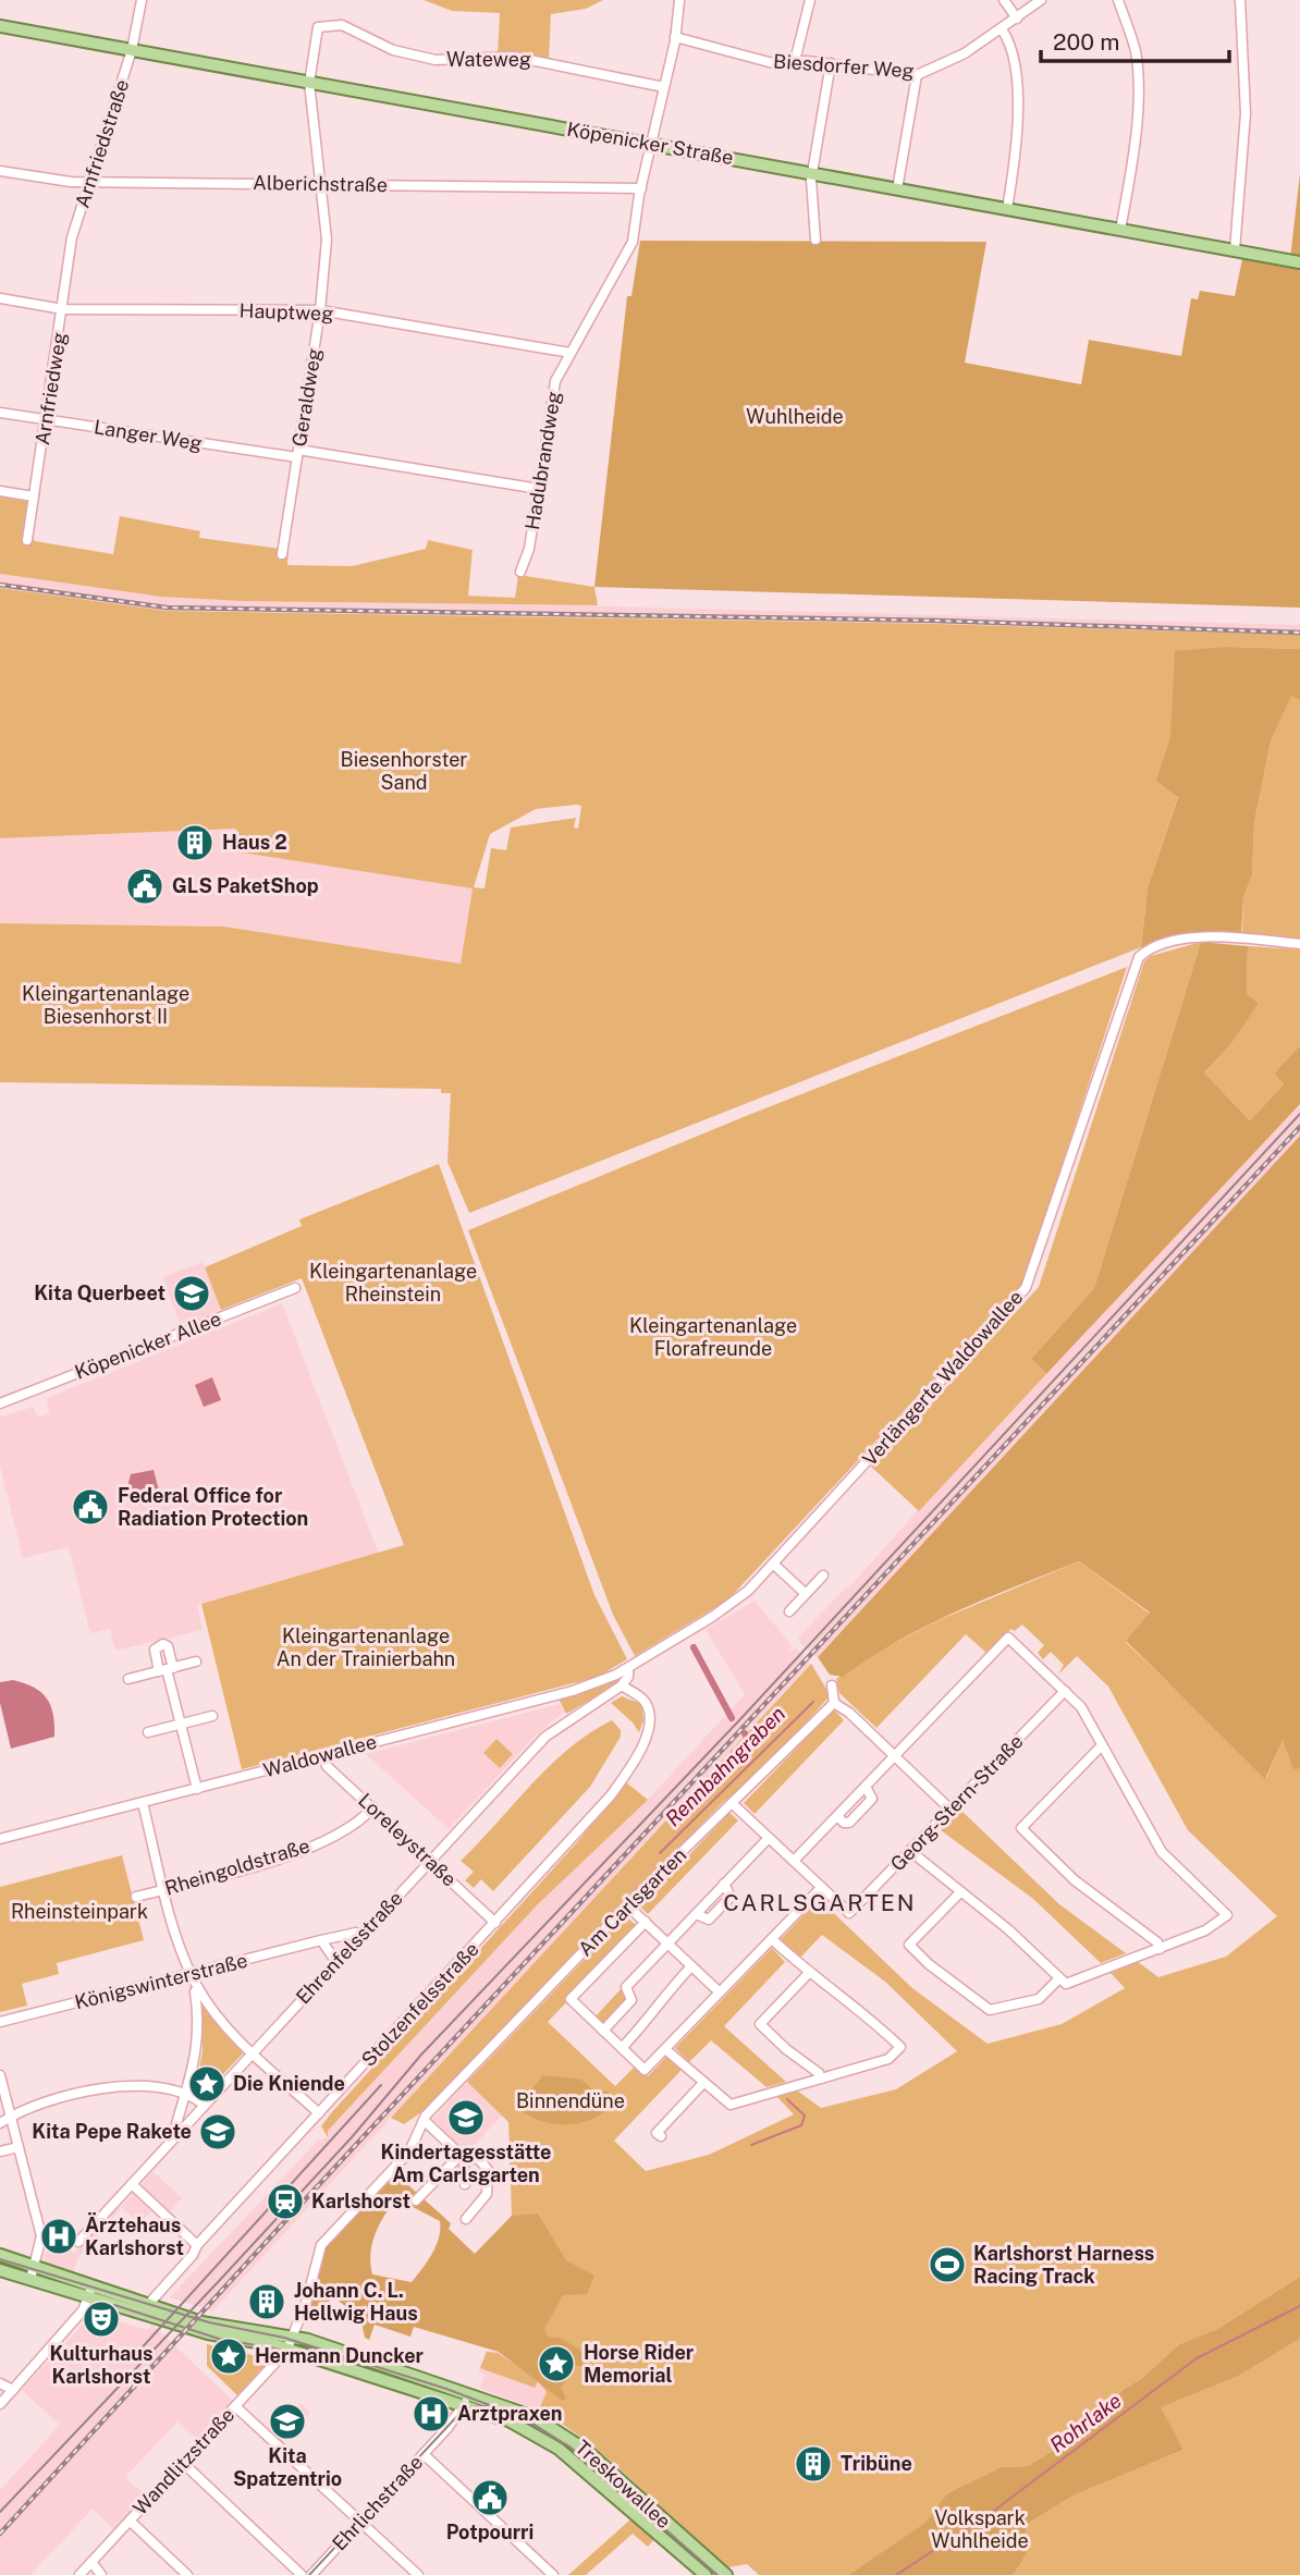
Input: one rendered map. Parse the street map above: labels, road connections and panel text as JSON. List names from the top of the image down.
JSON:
{
  "streets": {
    "main road": ["Köpenicker Straße", "Treskowallee"],
    "street": [
      "Wateweg",
      "Biesdorfer Weg",
      "Arnfriedstraße",
      "Alberichstraße",
      "Hauptweg",
      "Arnfriedweg",
      "Geraldweg",
      "Langer Weg",
      "Hadubrandweg",
      "Köpenicker Allee",
      "Verlängerte Waldowallee",
      "Waldowallee",
      "Georg-Stern-Straße",
      "Loreleystraße",
      "Rheingoldstraße",
      "Am Carlsgarten",
      "Ehrenfelsstraße",
      "Königswinterstraße",
      "Stolzenfelsstraße",
      "Wandlitzstraße",
      "Ehrlichstraße"
    ]
  },
  "crossings": [
    ["Wateweg", "Geraldweg"],
    ["Wateweg", "Hadubrandweg"],
    ["Biesdorfer Weg", "Hadubrandweg"],
    ["Arnfriedstraße", "Köpenicker Straße"],
    ["Arnfriedstraße", "Alberichstraße"],
    ["Arnfriedstraße", "Arnfriedweg"],
    ["Köpenicker Straße", "Geraldweg"],
    ["Köpenicker Straße", "Hadubrandweg"],
    ["Alberichstraße", "Geraldweg"],
    ["Alberichstraße", "Hadubrandweg"],
    ["Hauptweg", "Arnfriedweg"],
    ["Hauptweg", "Geraldweg"],
    ["Hauptweg", "Hadubrandweg"],
    ["Arnfriedweg", "Langer Weg"],
    ["Geraldweg", "Langer Weg"],
    ["Langer Weg", "Hadubrandweg"],
    ["Verlängerte Waldowallee", "Waldowallee"],
    ["Waldowallee", "Loreleystraße"],
    ["Loreleystraße", "Rheingoldstraße"],
    ["Loreleystraße", "Ehrenfelsstraße"],
    ["Loreleystraße", "Stolzenfelsstraße"],
    ["Am Carlsgarten", "Treskowallee"],
    ["Ehrenfelsstraße", "Königswinterstraße"],
    ["Ehrenfelsstraße", "Stolzenfelsstraße"],
    ["Stolzenfelsstraße", "Treskowallee"],
    ["Wandlitzstraße", "Treskowallee"],
    ["Treskowallee", "Ehrlichstraße"]
  ],
  "districts": ["CARLSGARTEN"],
  "water": ["Rennbahngraben", "Rohrlake"],
  "parks": [
    "Wuhlheide",
    "Biesenhorster Sand",
    "Kleingartenanlage Biesenhorst II",
    "Kleingartenanlage Rheinstein",
    "Kleingartenanlage Florafreunde",
    "Kleingartenanlage An der Trainierbahn",
    "Rheinsteinpark",
    "Binnendüne",
    "Volkspark Wuhlheide"
  ],
  "places": {
    "building": ["Haus 2", "Johann C. L. Hellwig Haus", "Tribüne"],
    "public building": ["GLS PaketShop", "Federal Office for Radiation Protection", "Potpourri"],
    "school or university": [
      "Kita Querbeet",
      "Kindertagesstätte Am Carlsgarten",
      "Kita Pepe Rakete",
      "Kita Spatzentrio"
    ],
    "place": ["Die Kniende", "Hermann Duncker", "Horse Rider Memorial"],
    "station": ["Karlshorst"],
    "hospital": ["Ärztehaus Karlshorst", "Arztpraxen"],
    "sports": ["Karlshorst Harness Racing Track"],
    "theatre": ["Kulturhaus Karlshorst"]
  },
  "scale_bar": "200 m"
}
